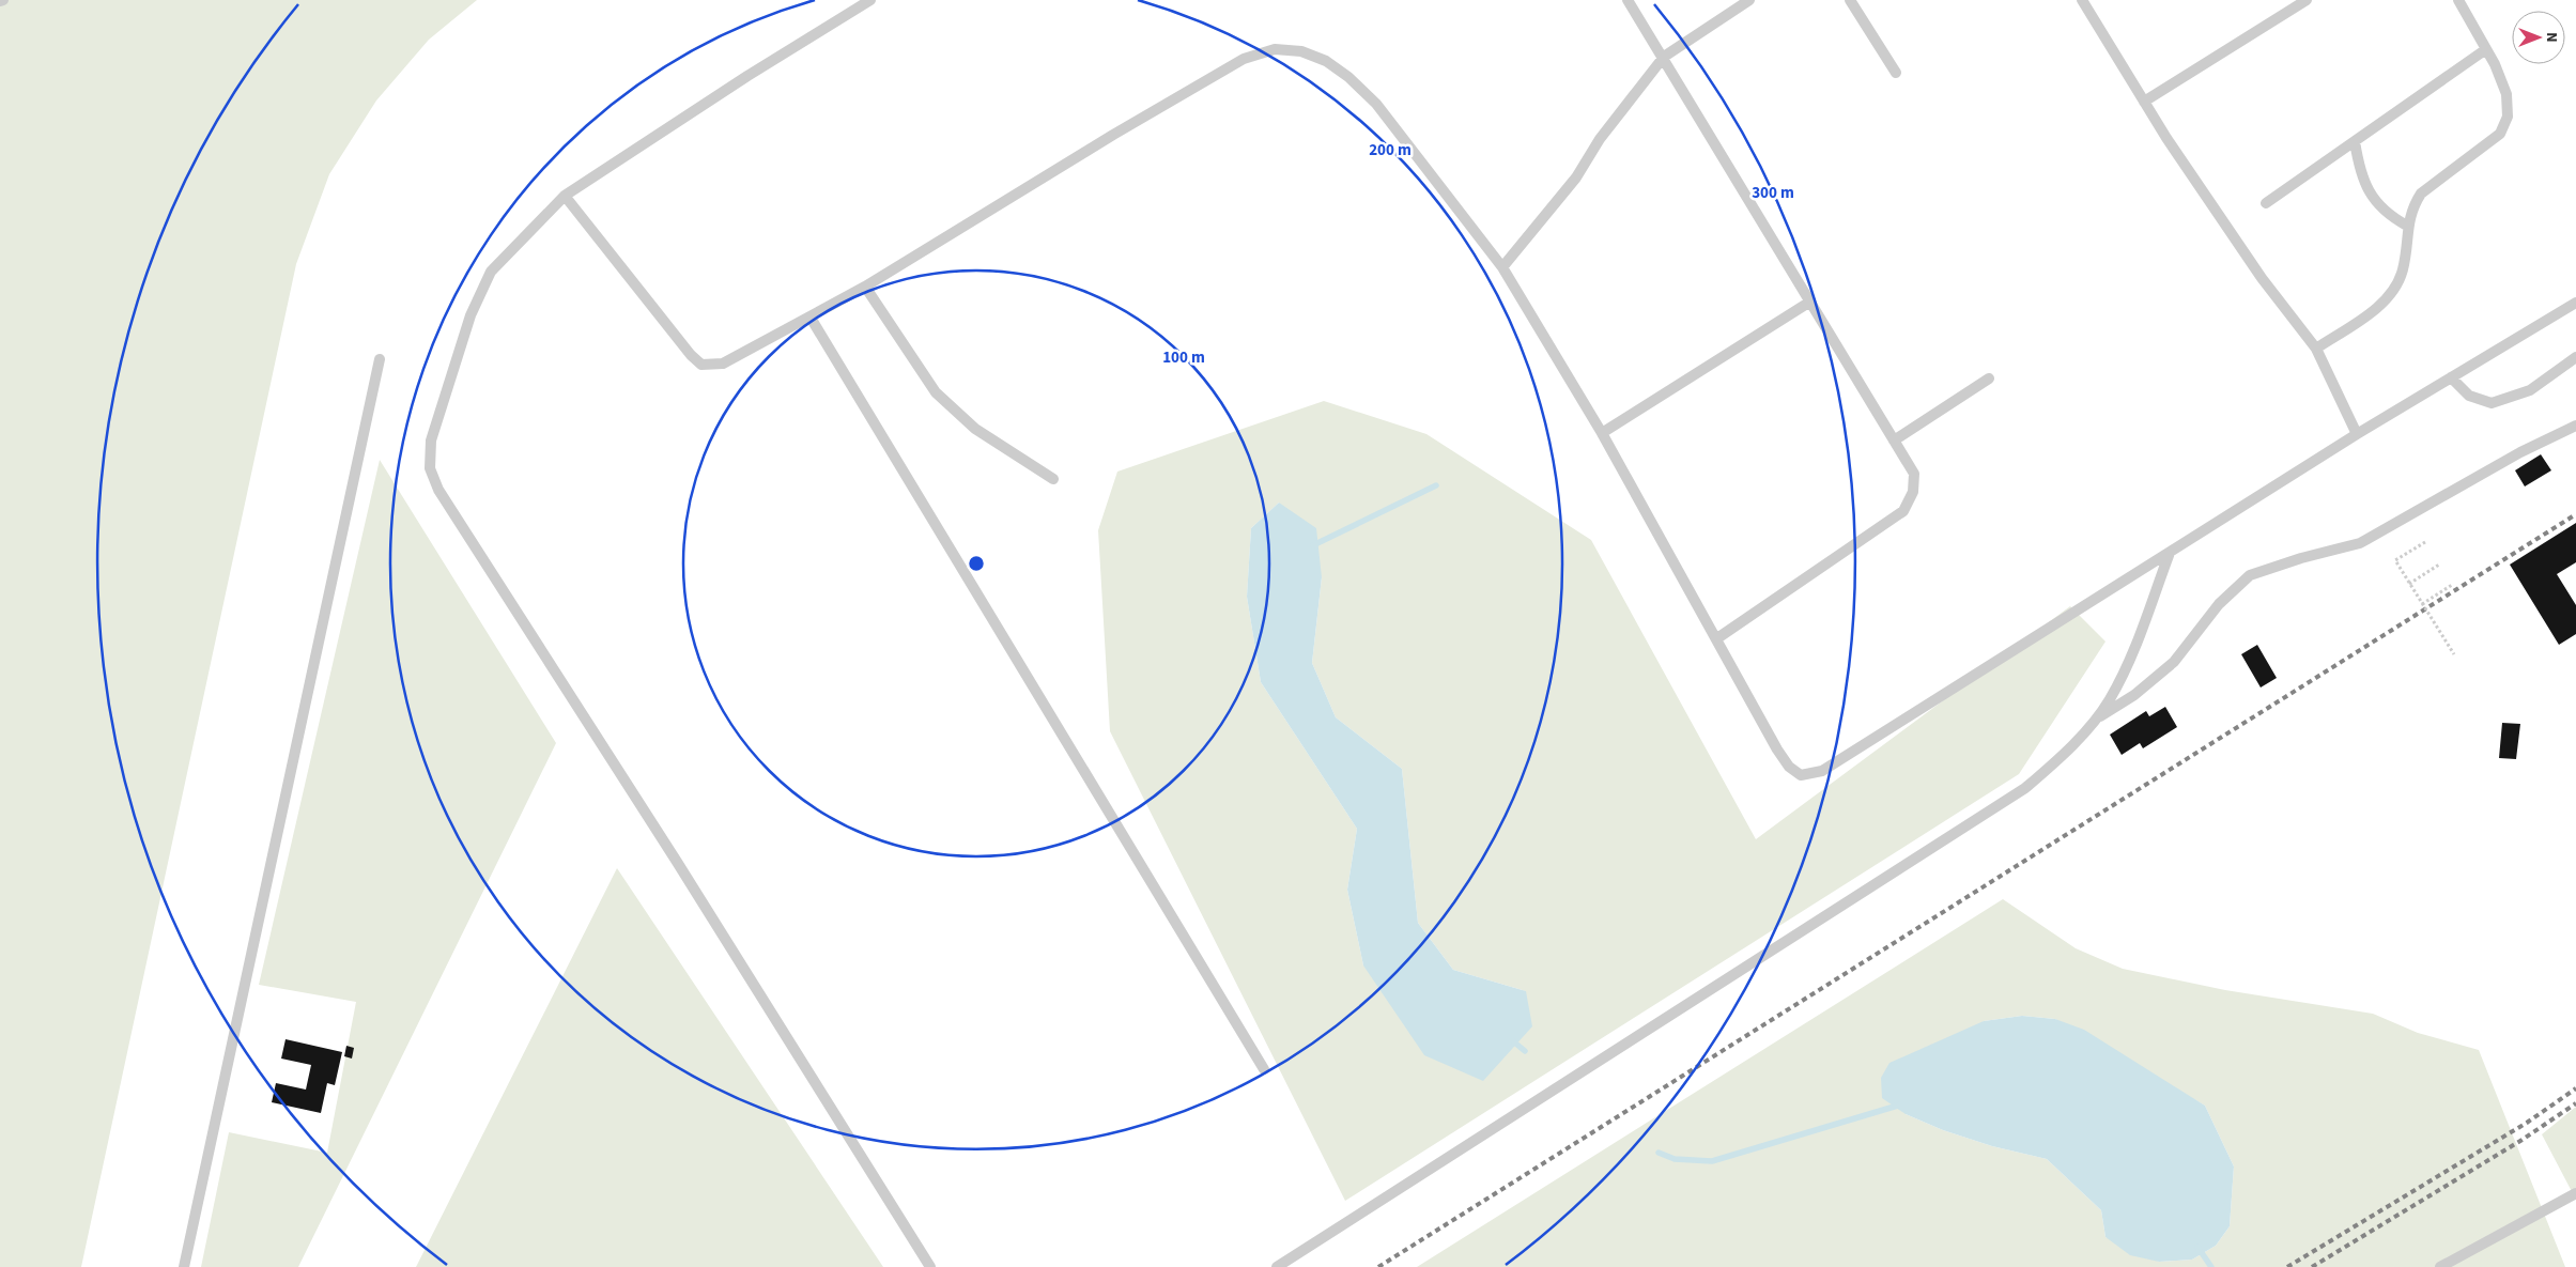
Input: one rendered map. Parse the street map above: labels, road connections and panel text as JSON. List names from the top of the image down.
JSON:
{
  "north": "right",
  "rings": ["200 m", "300 m", "100 m"]
}
